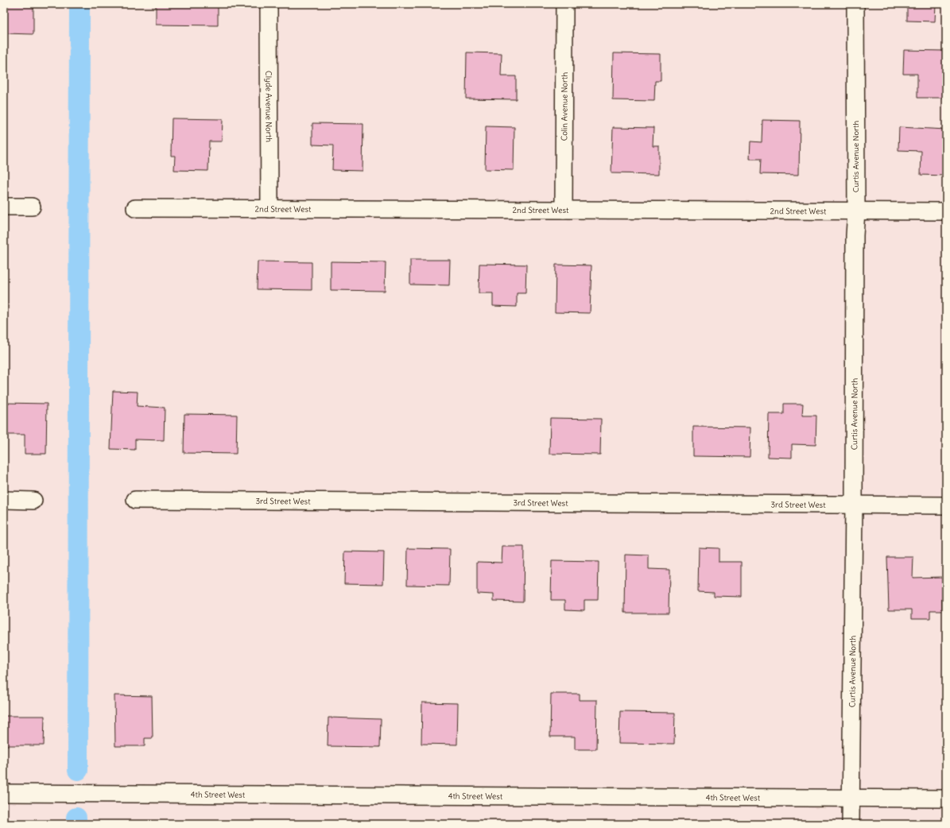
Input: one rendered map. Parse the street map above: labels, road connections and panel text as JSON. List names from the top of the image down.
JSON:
{
  "streets": {
    "street": [
      "Clyde Avenue North",
      "Colin Avenue North",
      "Curtis Avenue North",
      "2nd Street West",
      "3rd Street West",
      "4th Street West"
    ]
  },
  "crossings": [
    ["Clyde Avenue North", "2nd Street West"],
    ["Colin Avenue North", "2nd Street West"],
    ["Curtis Avenue North", "2nd Street West"],
    ["Curtis Avenue North", "3rd Street West"],
    ["Curtis Avenue North", "4th Street West"]
  ]
}
